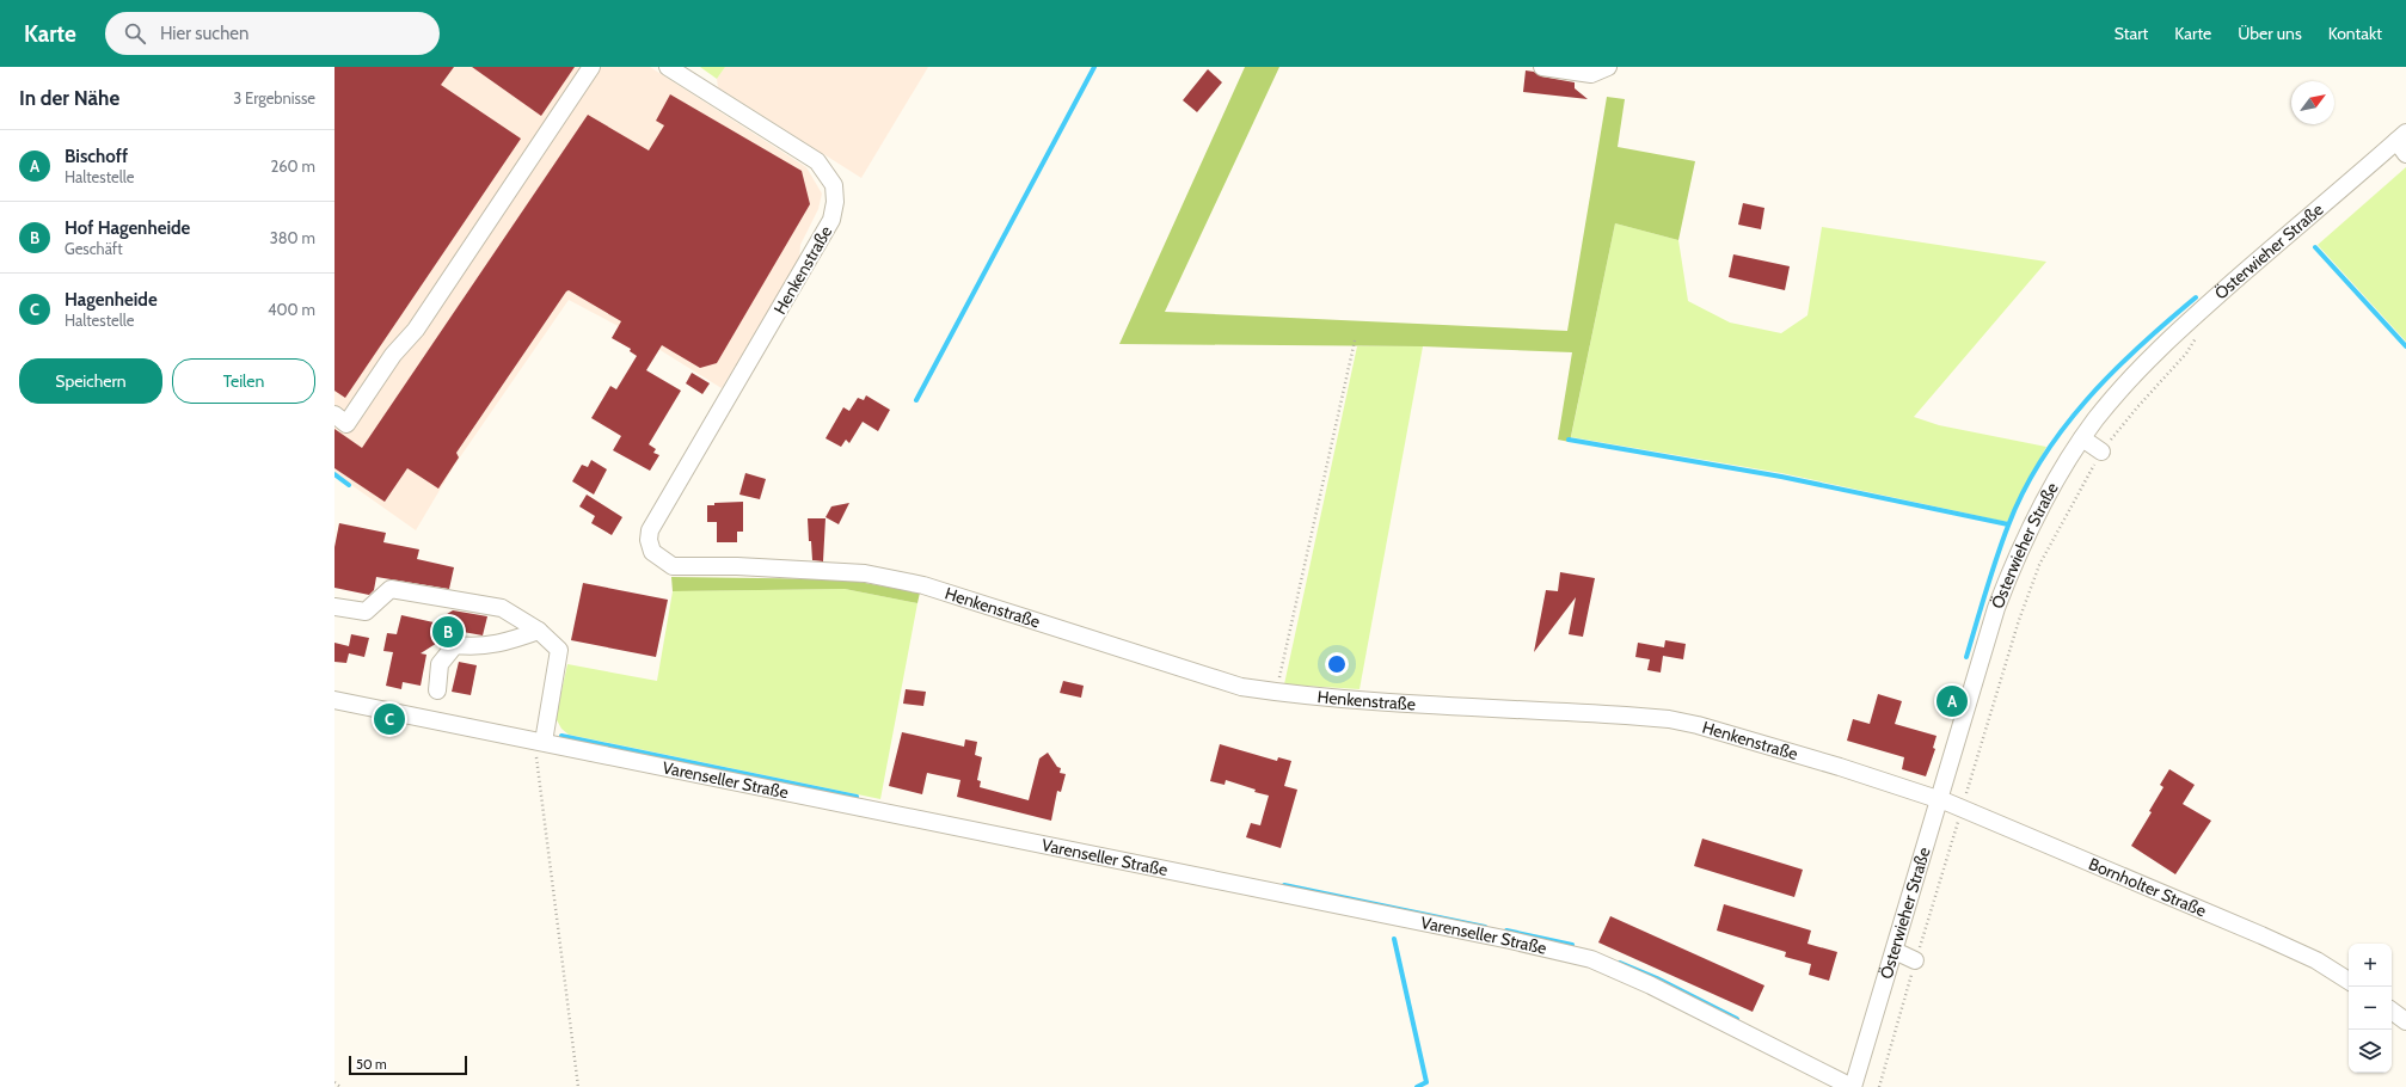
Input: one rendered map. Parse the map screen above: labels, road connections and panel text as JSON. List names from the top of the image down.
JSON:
{
  "streets": {
    "street": [
      "Österwieher Straße",
      "Henkenstraße",
      "Varenseller Straße",
      "Bornholter Straße"
    ]
  },
  "crossings": [
    ["Österwieher Straße", "Henkenstraße"],
    ["Österwieher Straße", "Varenseller Straße"],
    ["Österwieher Straße", "Bornholter Straße"],
    ["Henkenstraße", "Bornholter Straße"]
  ],
  "scale_bar": "50 m",
  "north": "top right",
  "page": {
    "header": "Karte",
    "search": "Hier suchen",
    "nav": [
      "Start",
      "Karte",
      "Über uns",
      "Kontakt"
    ],
    "heading": ["In der Nähe", "3 Ergebnisse"],
    "list": [
      {
        "mark": "A",
        "name": "Bischoff",
        "note": "Haltestelle",
        "value": "260 m"
      },
      {
        "mark": "B",
        "name": "Hof Hagenheide",
        "note": "Geschäft",
        "value": "380 m"
      },
      {
        "mark": "C",
        "name": "Hagenheide",
        "note": "Haltestelle",
        "value": "400 m"
      }
    ],
    "buttons": ["Speichern", "Teilen"],
    "pins": ["B", "A", "C"],
    "map_buttons": ["+", "−"],
    "scale": "50 m"
  }
}
